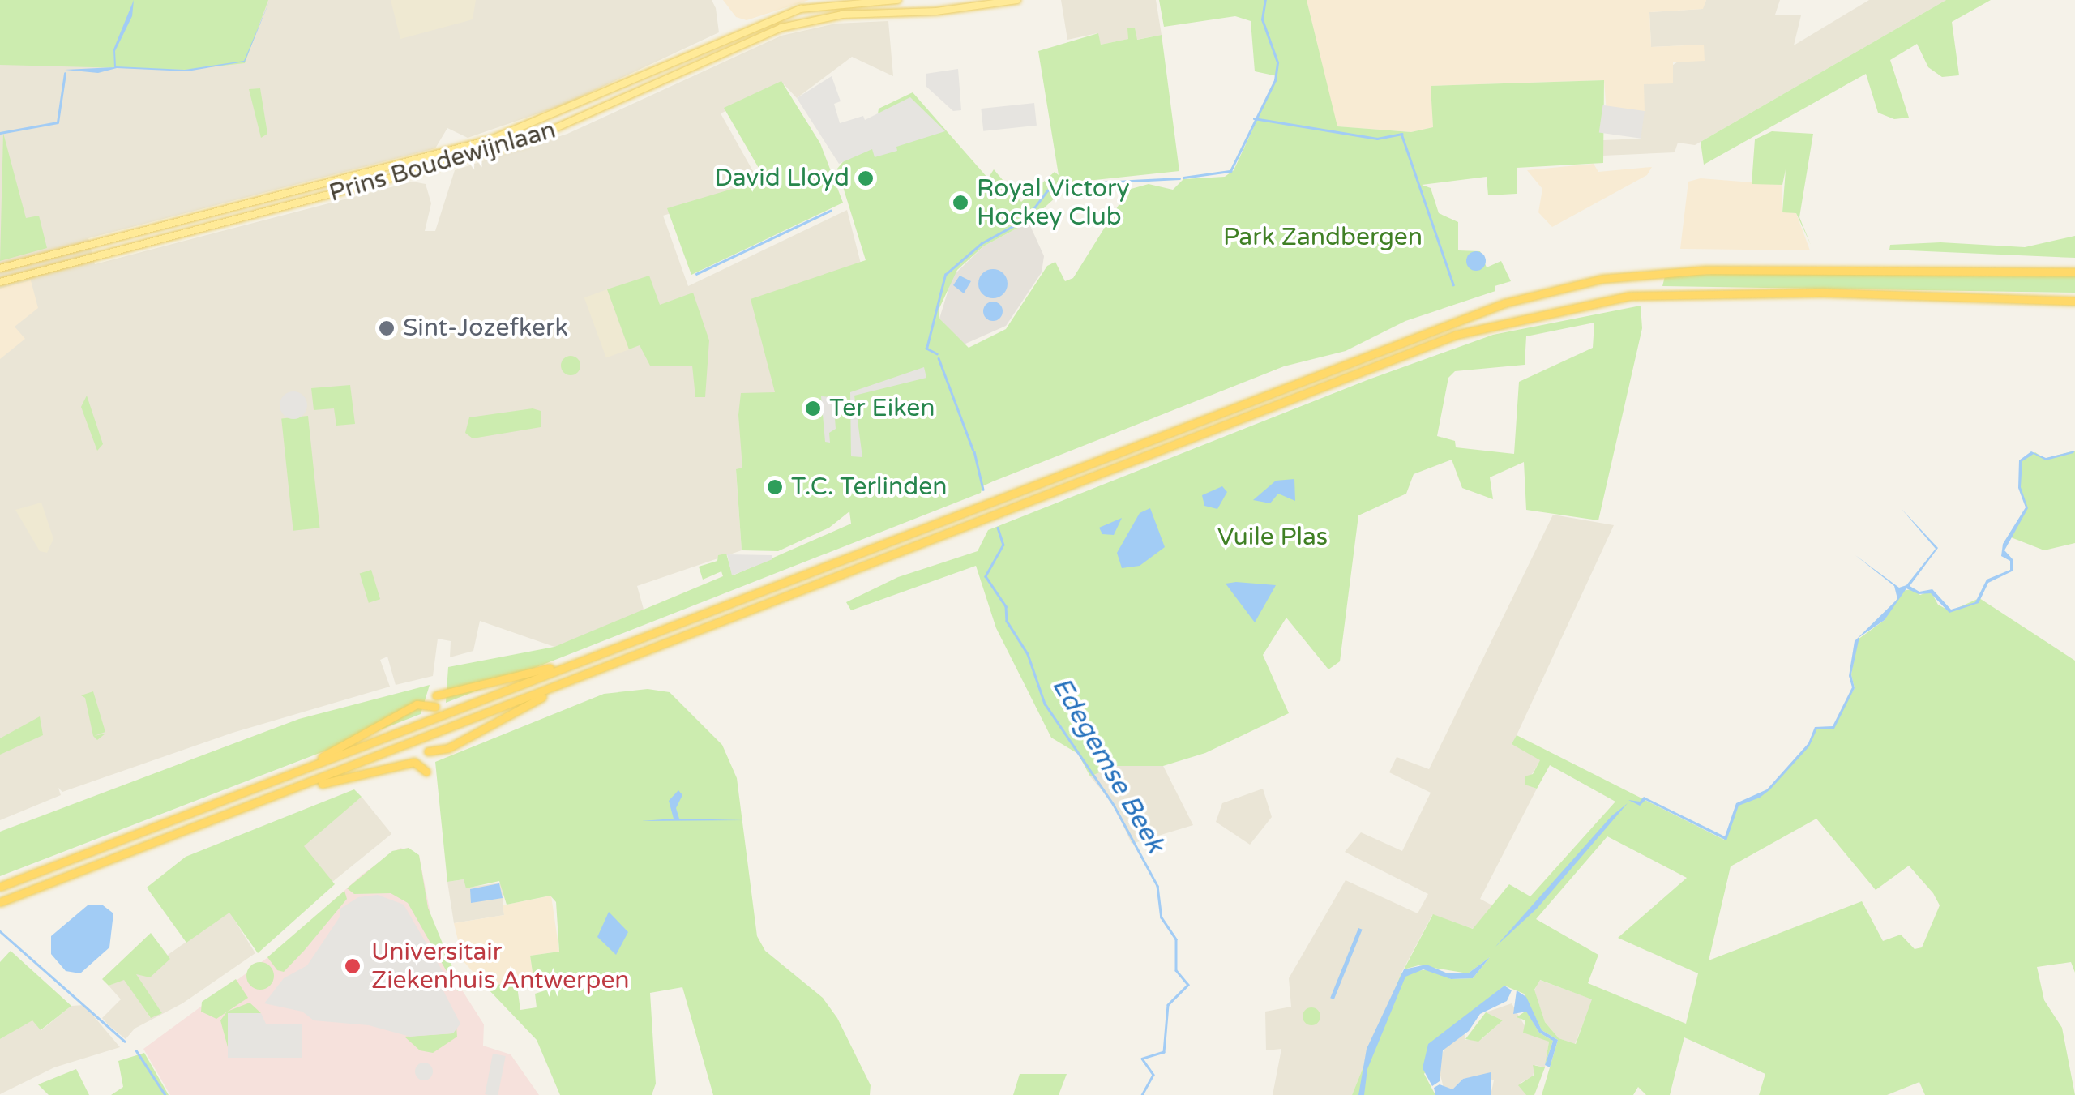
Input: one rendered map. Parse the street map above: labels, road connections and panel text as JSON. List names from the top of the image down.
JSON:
{
  "streets": {
    "main road": ["Prins Boudewijnlaan"]
  },
  "water": ["Edegemse Beek"],
  "parks": ["Park Zandbergen", "Vuile Plas"],
  "places": [
    "David Lloyd",
    "Royal Victory Hockey Club",
    "Sint-Jozefkerk",
    "Ter Eiken",
    "T.C. Terlinden",
    "Universitair Ziekenhuis Antwerpen"
  ]
}
